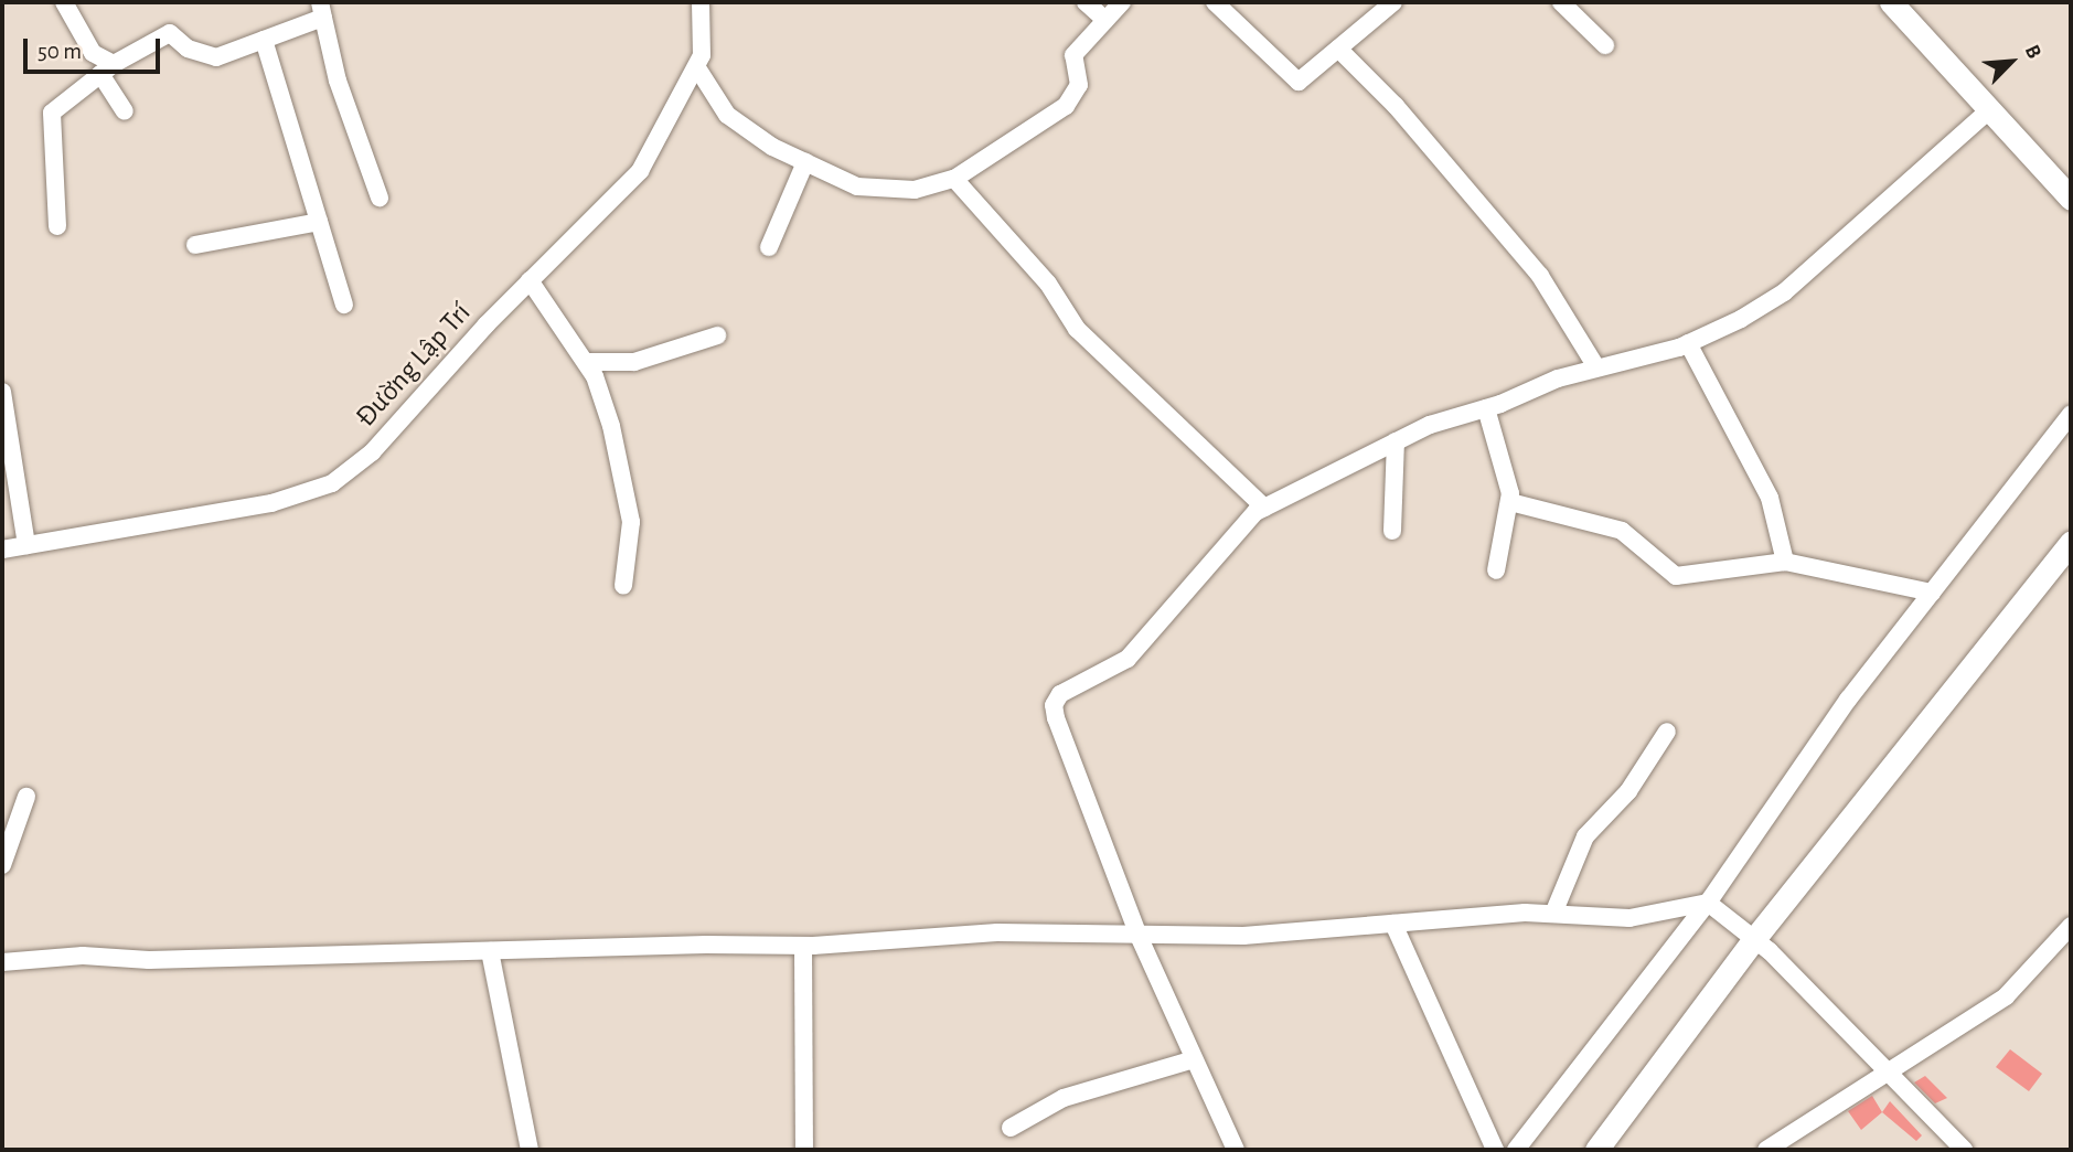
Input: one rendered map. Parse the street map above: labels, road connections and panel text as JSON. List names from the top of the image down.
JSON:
{
  "streets": {
    "street": ["Đường Lập Trí"]
  },
  "scale_bar": "50 m",
  "north": "top right"
}
